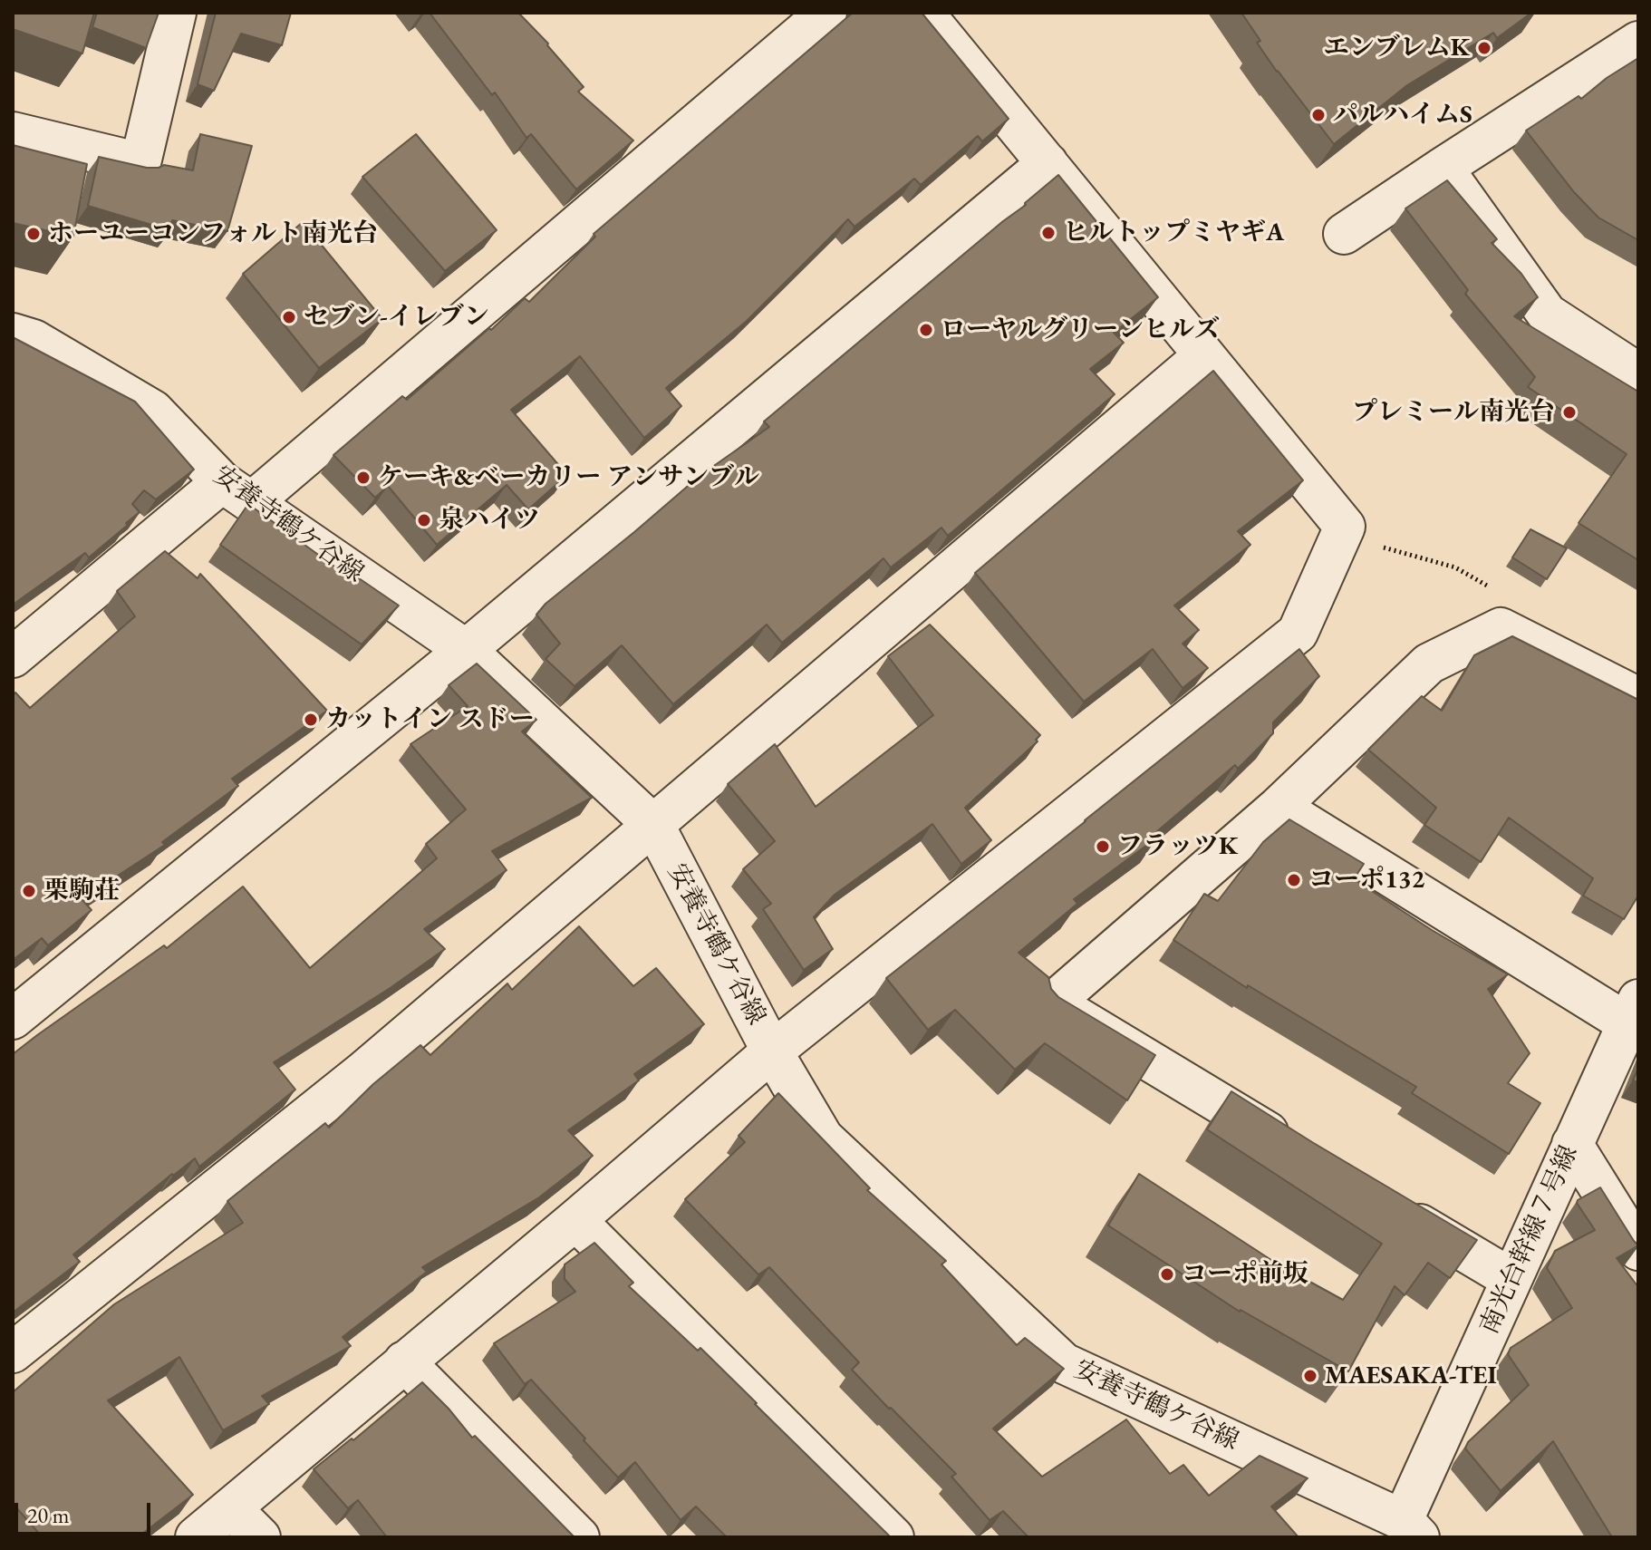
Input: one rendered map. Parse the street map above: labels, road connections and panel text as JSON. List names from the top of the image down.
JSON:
{
  "streets": {
    "street": ["安養寺鶴ケ谷線", "南光台幹線７号線"]
  },
  "crossings": [
    ["安養寺鶴ケ谷線", "南光台幹線７号線"]
  ],
  "places": [
    "エンブレムK",
    "パルハイムS",
    "ヒルトップミヤギA",
    "ホーユーコンフォルト南光台",
    "セブン-イレブン",
    "ローヤルグリーンヒルズ",
    "プレミール南光台",
    "ケーキ&ベーカリー アンサンブル",
    "泉ハイツ",
    "カットイン スドー",
    "フラッツK",
    "コーポ132",
    "栗駒荘",
    "コーポ前坂",
    "MAESAKA-TEI"
  ],
  "scale_bar": "20 m"
}
